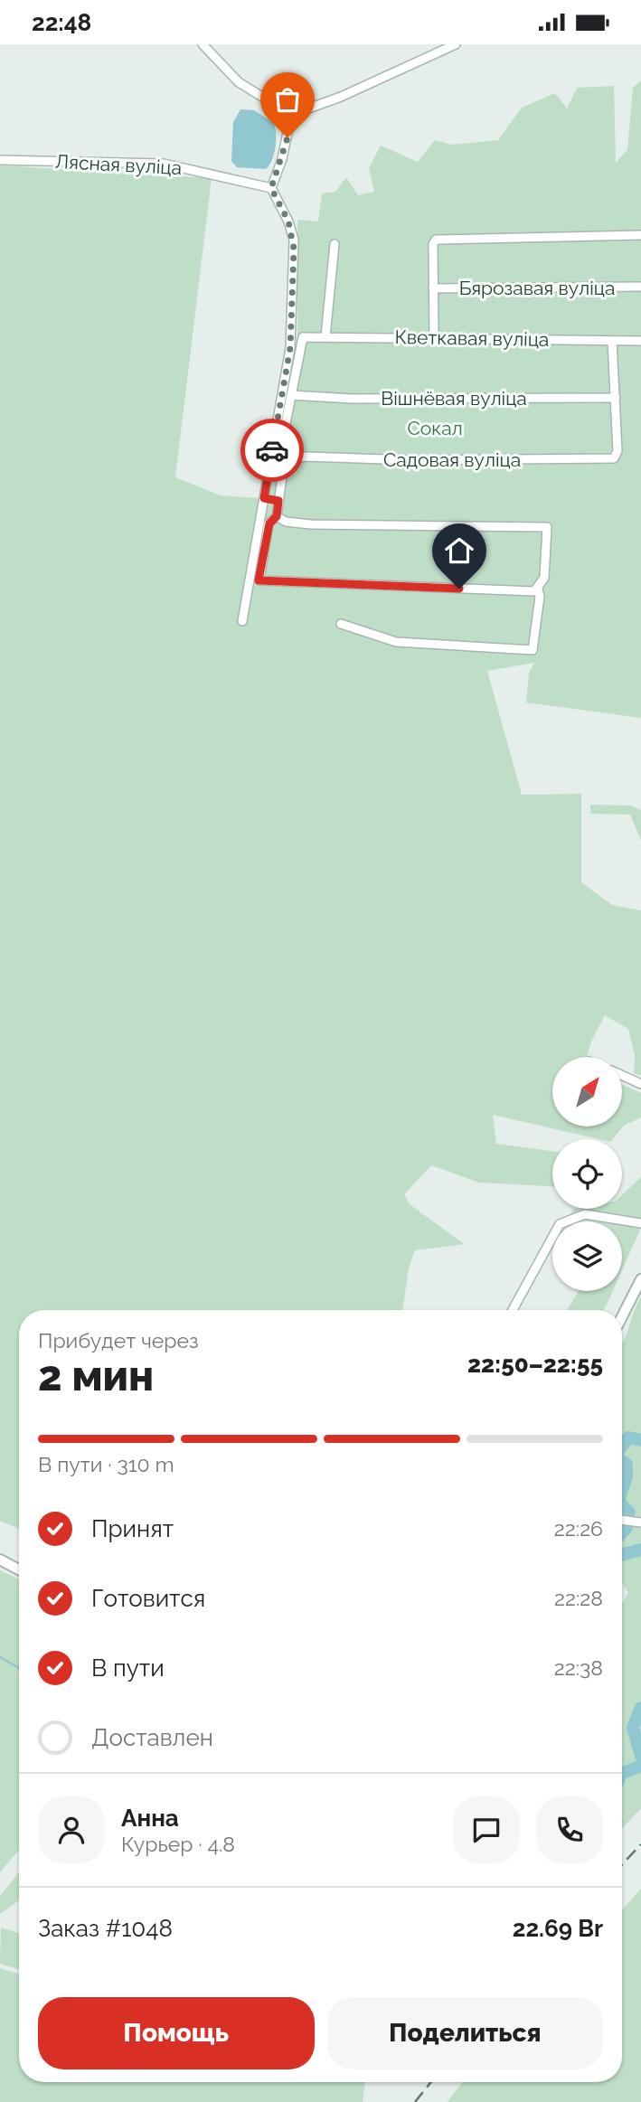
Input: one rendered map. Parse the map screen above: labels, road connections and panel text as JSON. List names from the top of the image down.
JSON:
{
  "streets": {
    "street": [
      "Лясная вуліца",
      "Бярозавая вуліца",
      "Кветкавая вуліца",
      "Вішнёвая вуліца",
      "Садовая вуліца"
    ]
  },
  "crossings": [
    ["Кветкавая вуліца", "Вішнёвая вуліца"],
    ["Вішнёвая вуліца", "Садовая вуліца"]
  ],
  "parks": ["Сокал"],
  "north": "top right",
  "page": {
    "status": "22:48",
    "heading": ["2 мин", "Прибудет через", "22:50–22:55"],
    "panel": [
      "Анна",
      "Курьер · 4.8",
      "Заказ #1048",
      "22.69 Br"
    ],
    "bar": "В пути · 310 m",
    "list": [
      ["Принят", "22:26"],
      ["Готовится", "22:28"],
      ["В пути", "22:38"],
      "Доставлен"
    ],
    "buttons": ["Помощь", "Поделиться"]
  }
}
